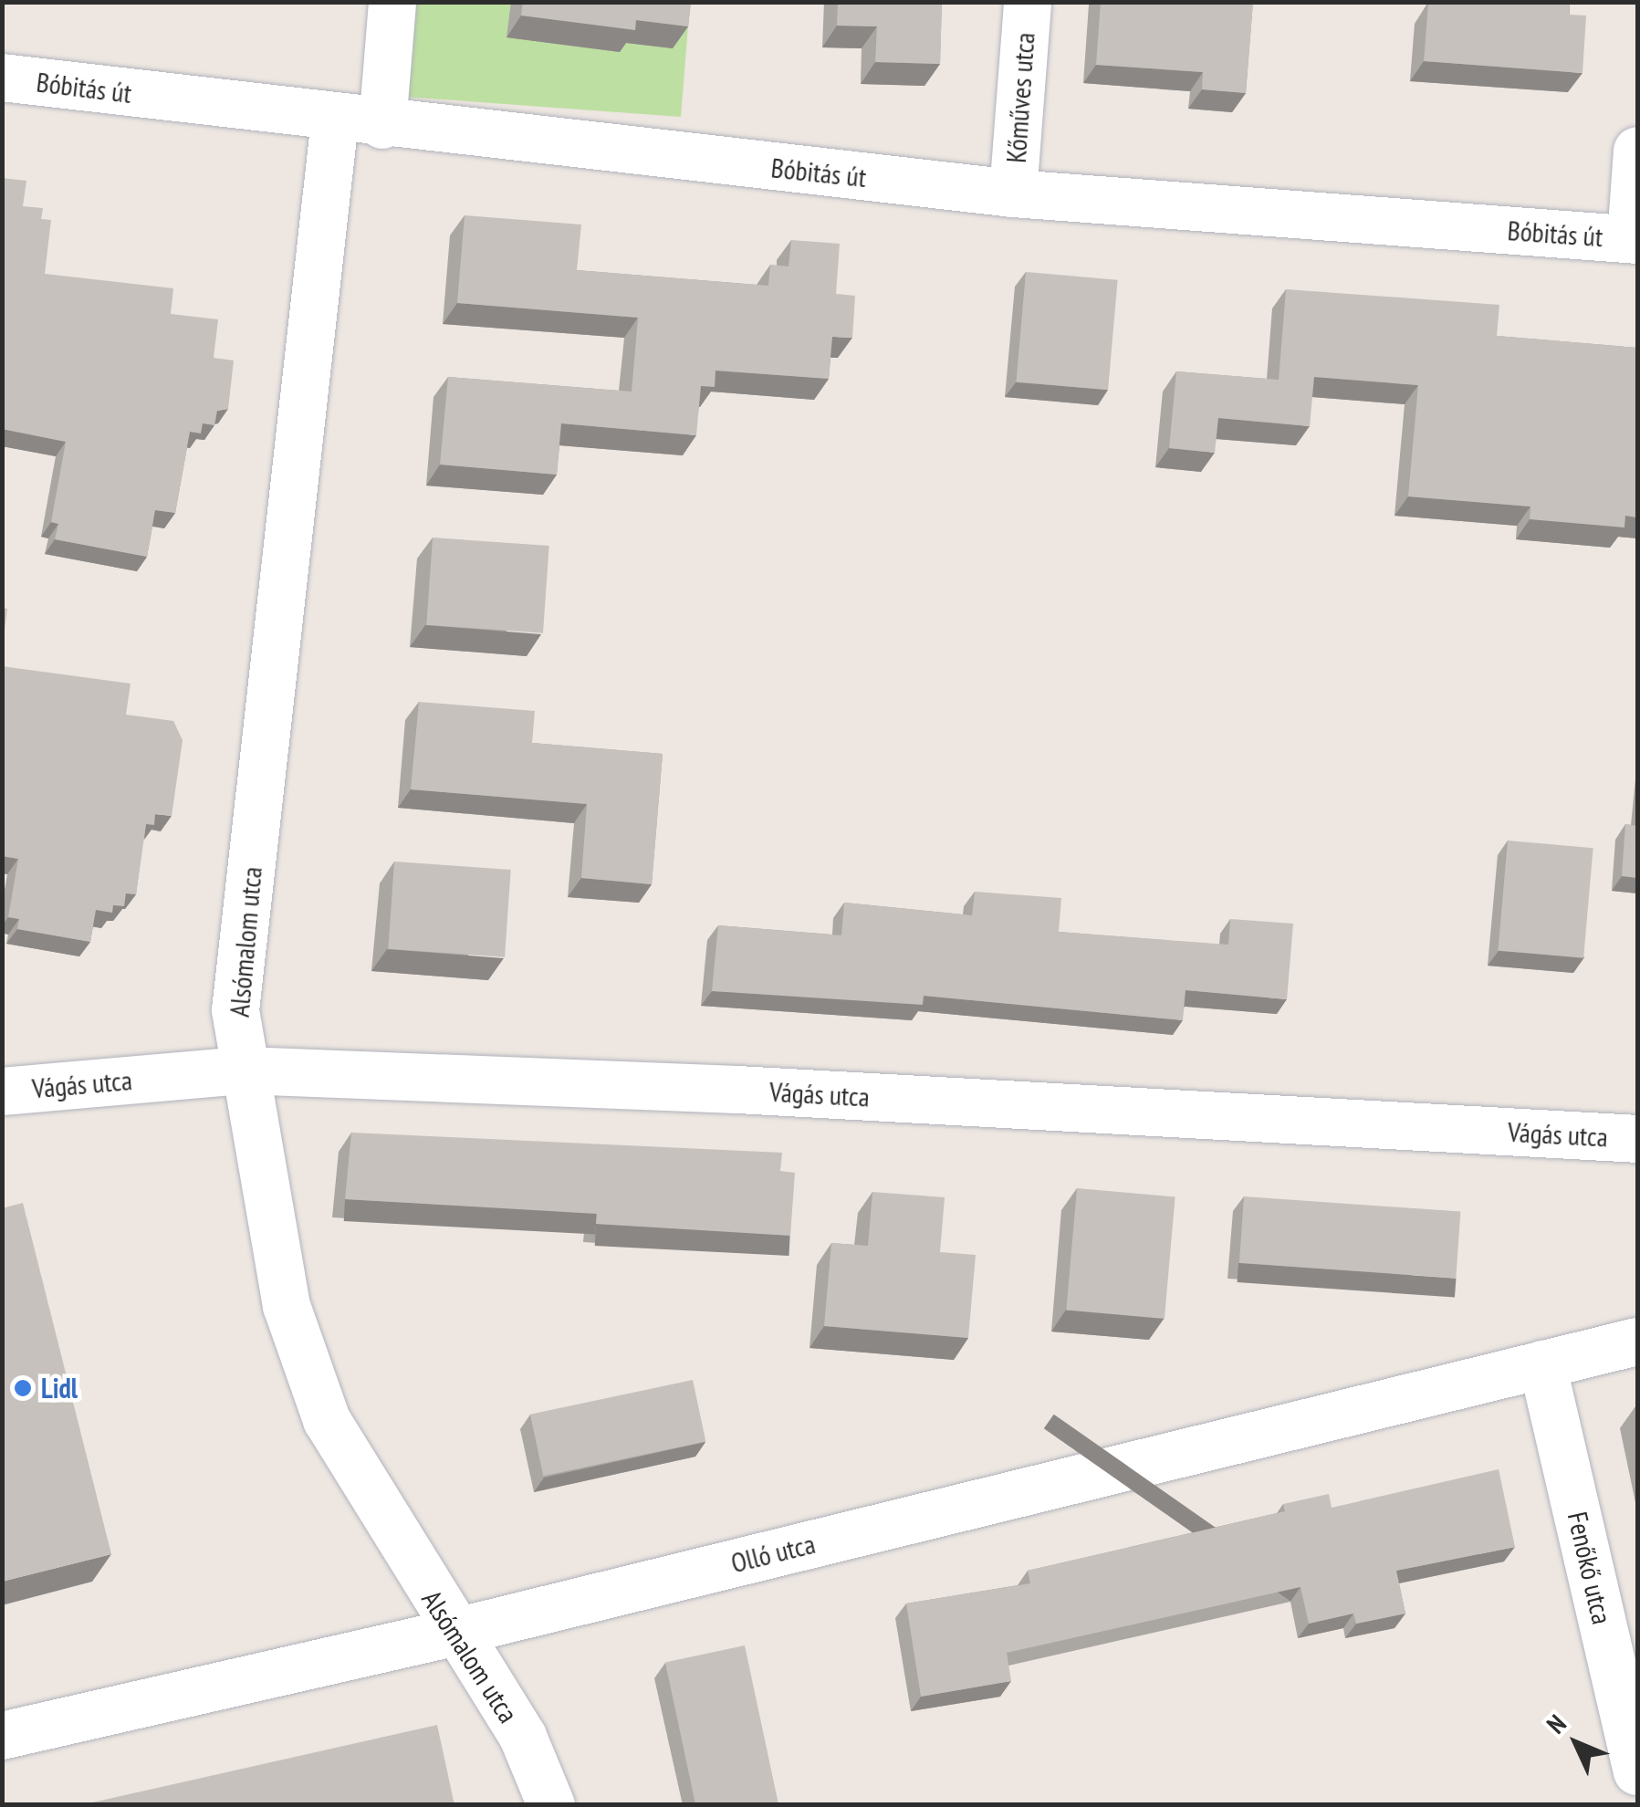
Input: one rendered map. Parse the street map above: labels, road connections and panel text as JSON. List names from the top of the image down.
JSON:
{
  "streets": {
    "street": [
      "Bóbitás út",
      "Kőműves utca",
      "Alsómalom utca",
      "Vágás utca",
      "Olló utca",
      "Fenőkő utca"
    ]
  },
  "crossings": [
    ["Bóbitás út", "Kőműves utca"],
    ["Bóbitás út", "Alsómalom utca"],
    ["Alsómalom utca", "Vágás utca"],
    ["Alsómalom utca", "Olló utca"],
    ["Olló utca", "Fenőkő utca"]
  ],
  "places": ["Lidl"],
  "north": "top left"
}
